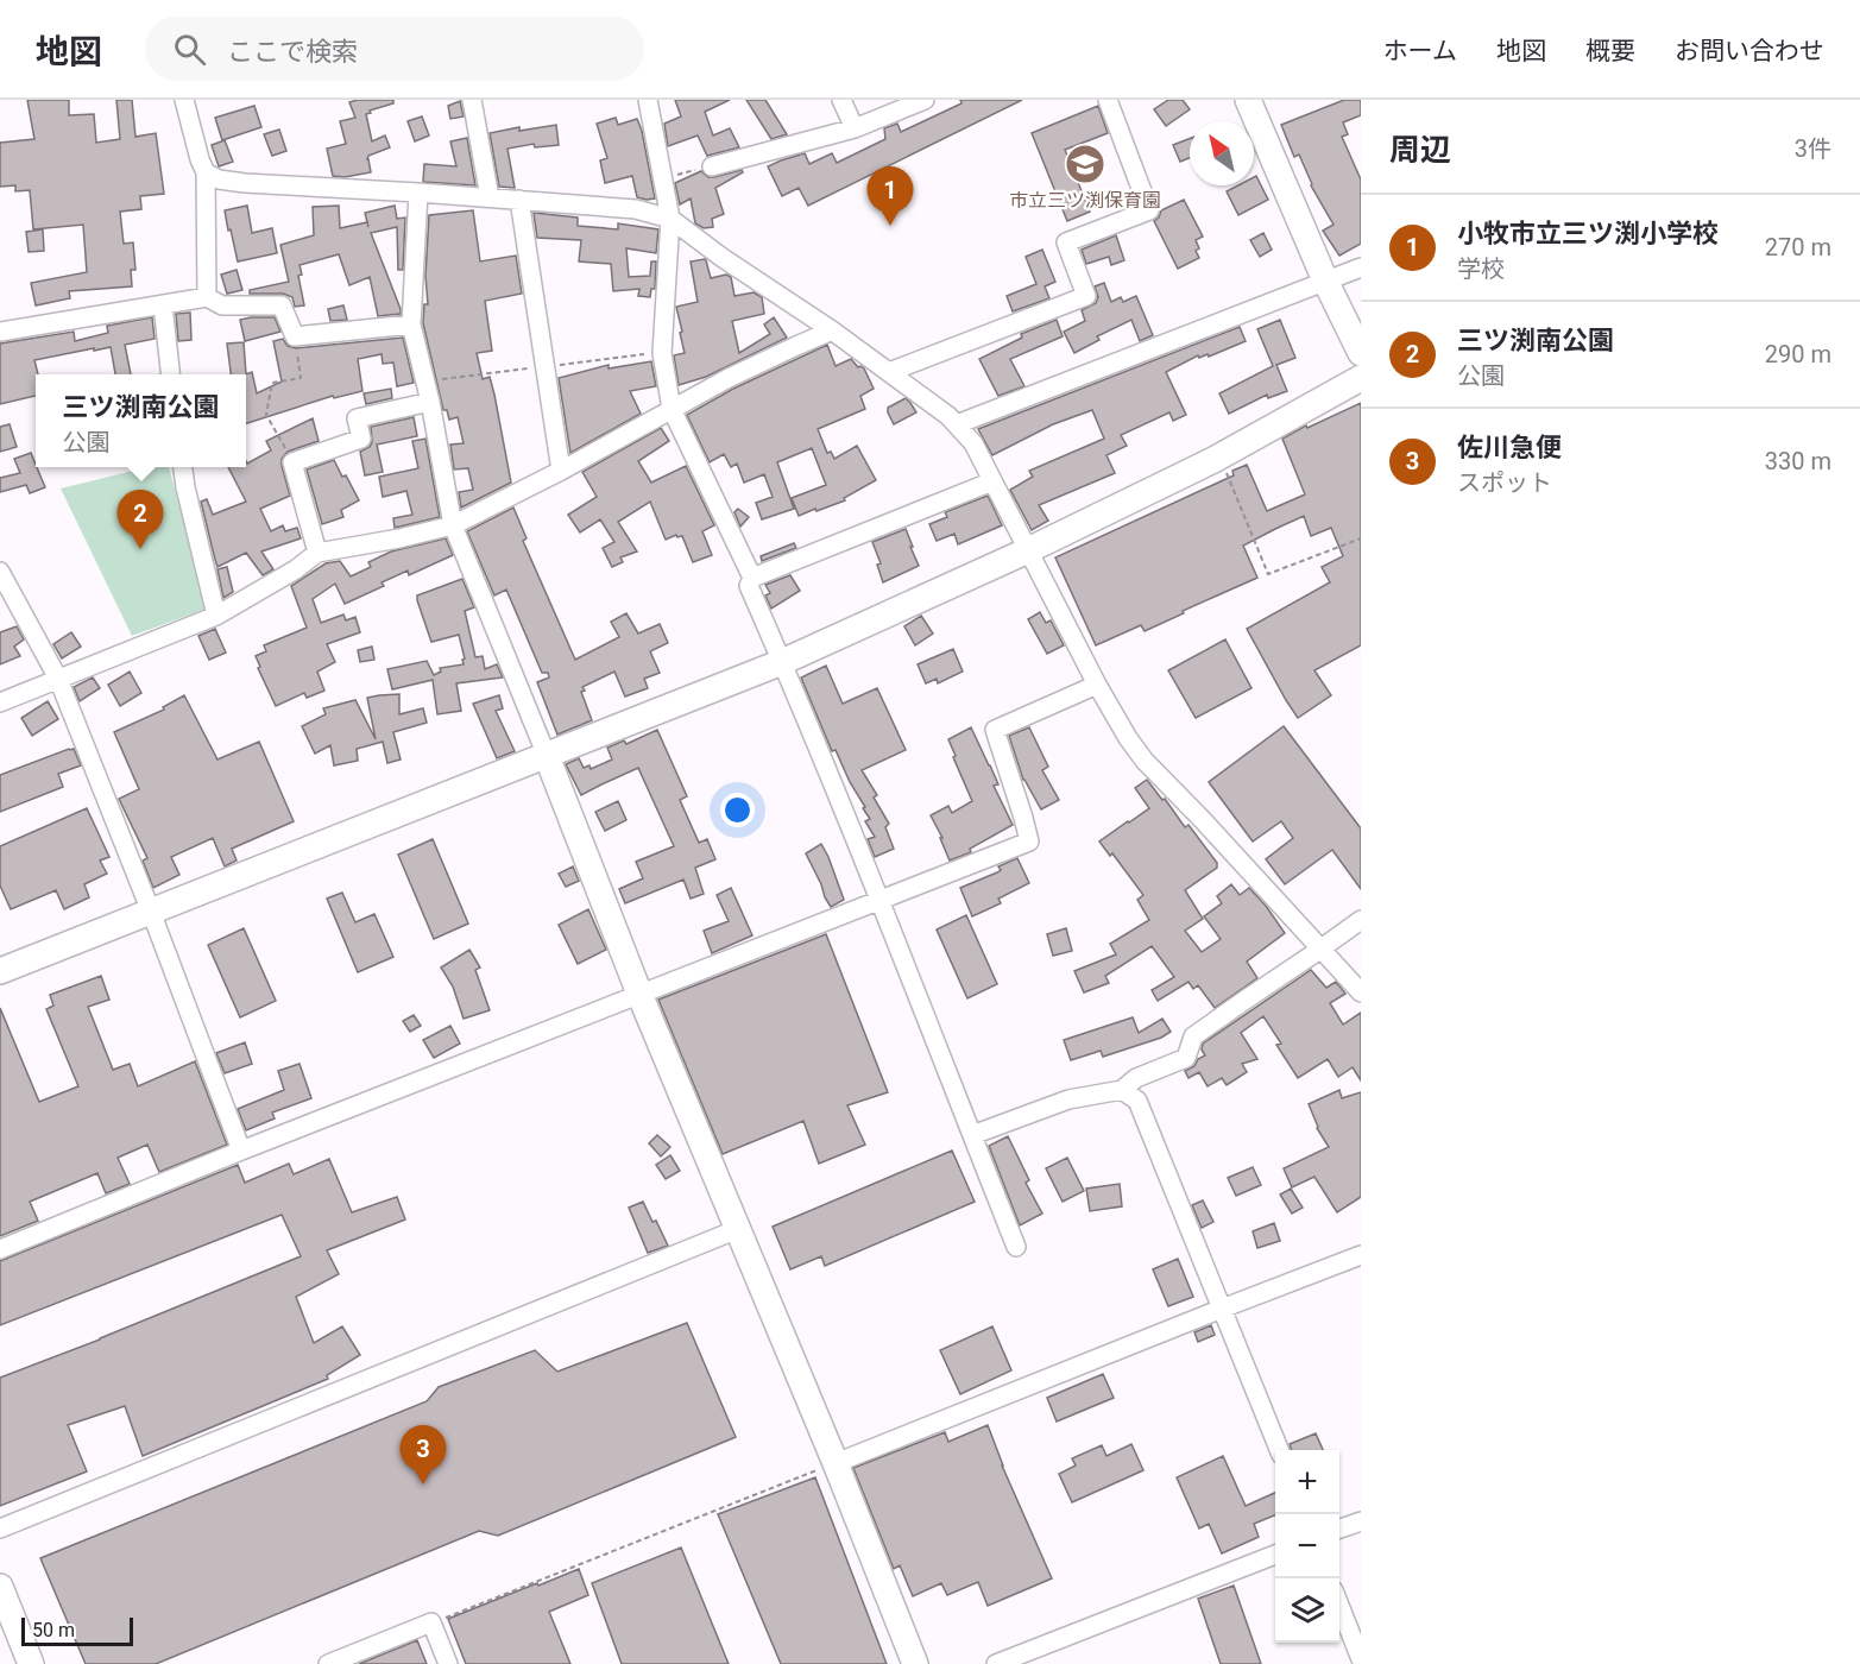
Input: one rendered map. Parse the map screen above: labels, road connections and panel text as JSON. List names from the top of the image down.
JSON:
{
  "places": {
    "school or university": ["市立三ツ渕保育園"]
  },
  "scale_bar": "50 m",
  "north": "top left",
  "page": {
    "header": "地図",
    "search": "ここで検索",
    "nav": [
      "ホーム",
      "地図",
      "概要",
      "お問い合わせ"
    ],
    "heading": ["周辺", "3件"],
    "pins": ["1", "2", "3"],
    "list": [
      {
        "mark": "1",
        "name": "小牧市立三ツ渕小学校",
        "note": "学校",
        "value": "270 m"
      },
      {
        "mark": "2",
        "name": "三ツ渕南公園",
        "note": "公園",
        "value": "290 m"
      },
      {
        "mark": "3",
        "name": "佐川急便",
        "note": "スポット",
        "value": "330 m"
      }
    ],
    "popup": ["三ツ渕南公園", "公園"],
    "map_buttons": ["+", "−"],
    "scale": "50 m"
  }
}
